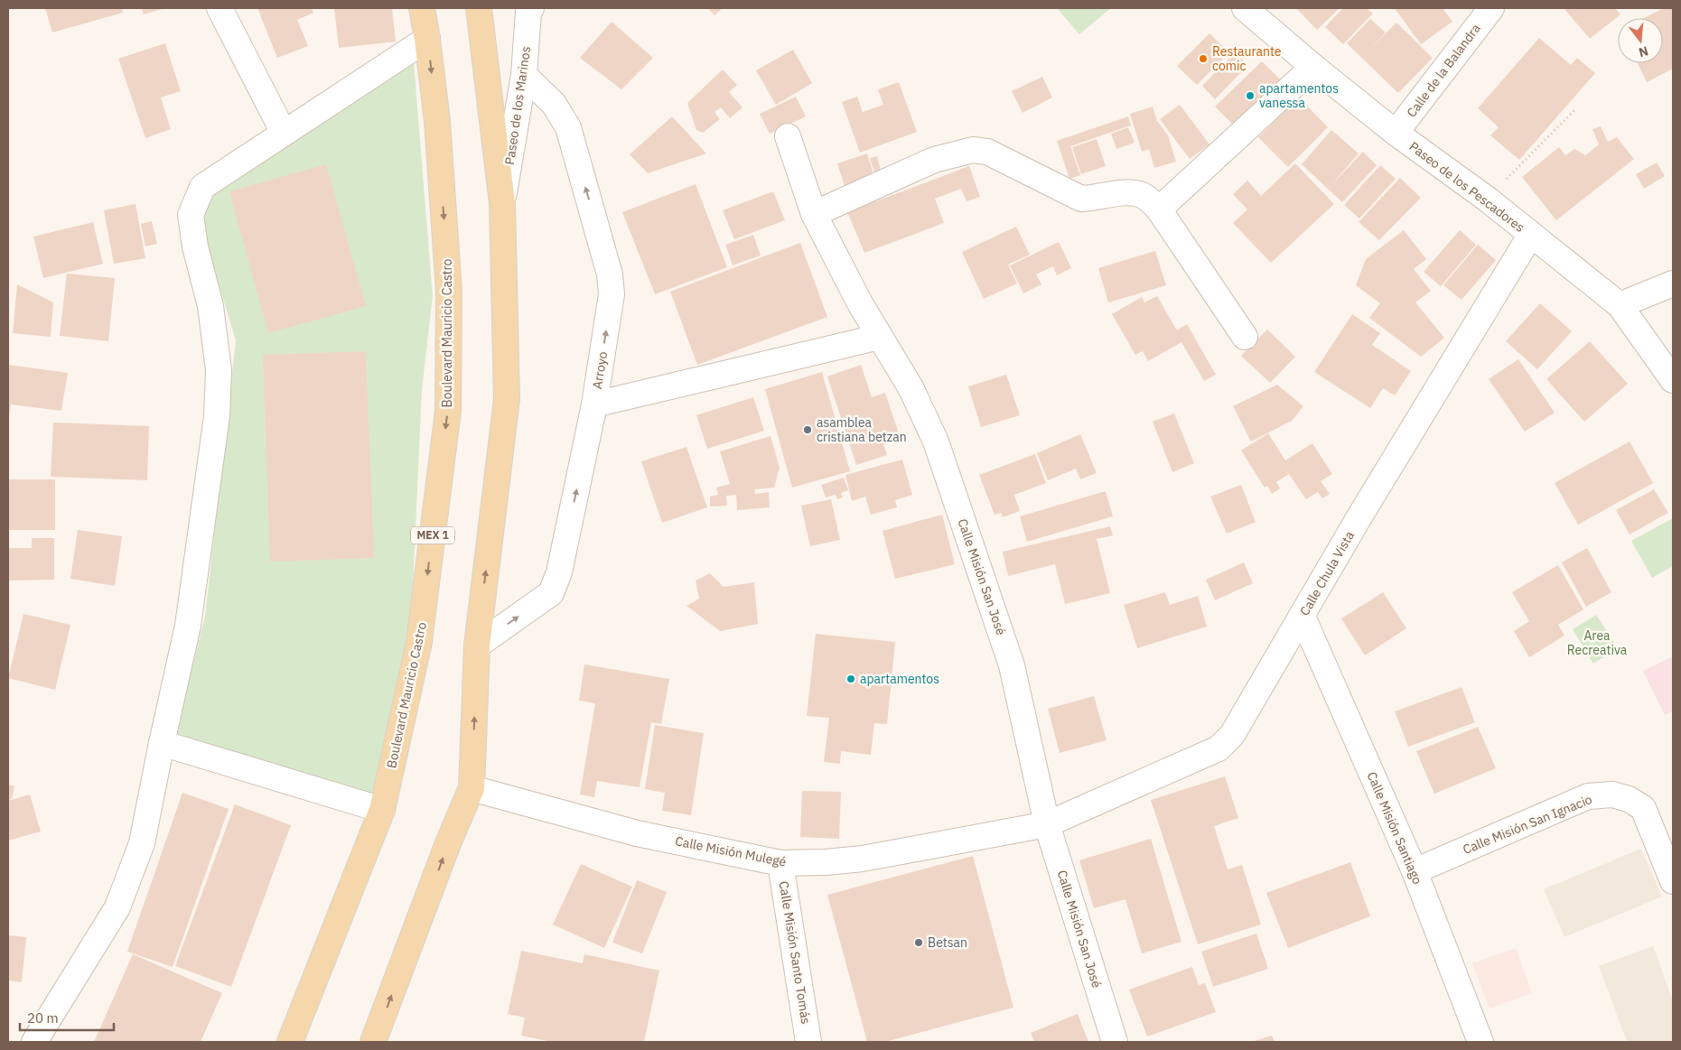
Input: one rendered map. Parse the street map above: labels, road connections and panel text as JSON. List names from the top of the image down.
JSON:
{
  "streets": {
    "main road": ["Boulevard Mauricio Castro", "MEX 1"],
    "street": [
      "Calle de la Balandra",
      "Paseo de los Marinos",
      "Paseo de los Pescadores",
      "Arroyo",
      "Calle Chula Vista",
      "Calle Misión San José",
      "Calle Misión San Ignacio",
      "Calle Misión Santiago",
      "Calle Misión Mulegé",
      "Calle Misión Santo Tomás"
    ]
  },
  "crossings": [
    ["Calle de la Balandra", "Paseo de los Pescadores"],
    ["Paseo de los Marinos", "Arroyo"],
    ["Paseo de los Pescadores", "Calle Chula Vista"],
    ["Calle Chula Vista", "Calle Misión San José"],
    ["Calle Chula Vista", "Calle Misión Santiago"],
    ["Calle Chula Vista", "Calle Misión Mulegé"],
    ["Calle Misión San José", "Calle Misión Mulegé"],
    ["Calle Misión San Ignacio", "Calle Misión Santiago"],
    ["Calle Misión Mulegé", "Calle Misión Santo Tomás"]
  ],
  "one_way": ["Arroyo"],
  "parks": ["Area Recreativa"],
  "places": [
    "Restaurante comic",
    "apartamentos vanessa",
    "asamblea cristiana betzan",
    "apartamentos",
    "Betsan"
  ],
  "scale_bar": "20 m",
  "north": "bottom"
}
